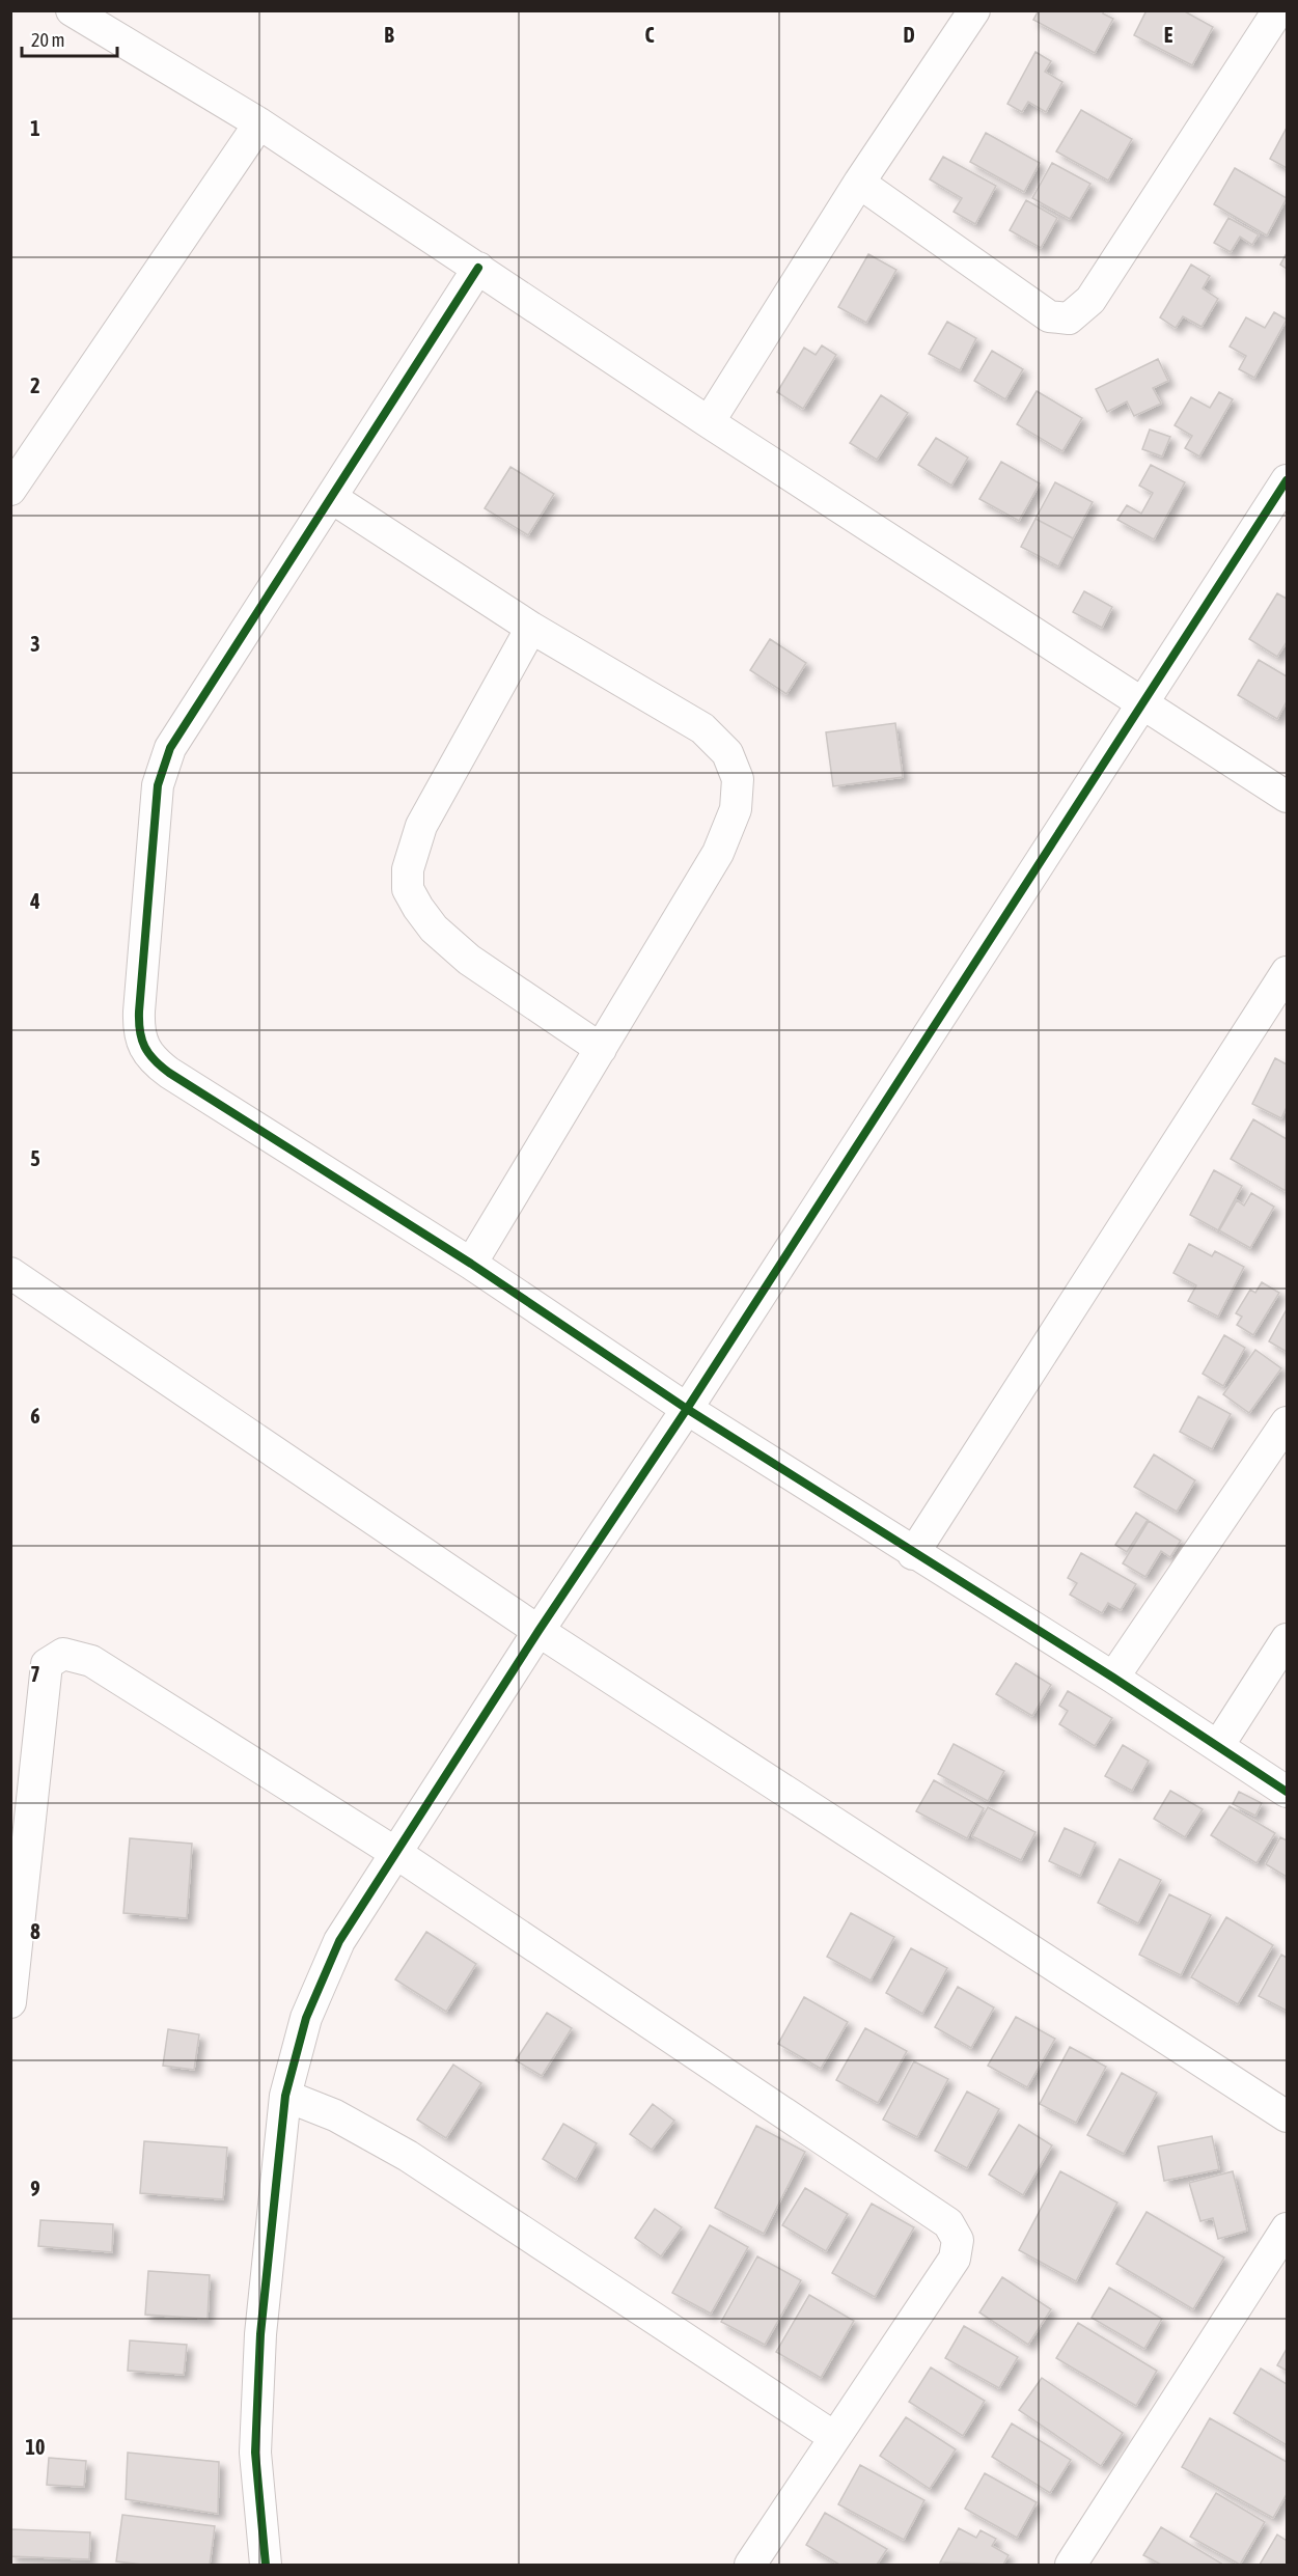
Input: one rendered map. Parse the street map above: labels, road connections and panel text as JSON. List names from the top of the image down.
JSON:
{
  "scale_bar": "20 m",
  "grid": {
    "columns": [
      "B",
      "C",
      "D",
      "E"
    ],
    "rows": [
      "1",
      "2",
      "3",
      "4",
      "5",
      "6",
      "7",
      "8",
      "9",
      "10"
    ]
  }
}
